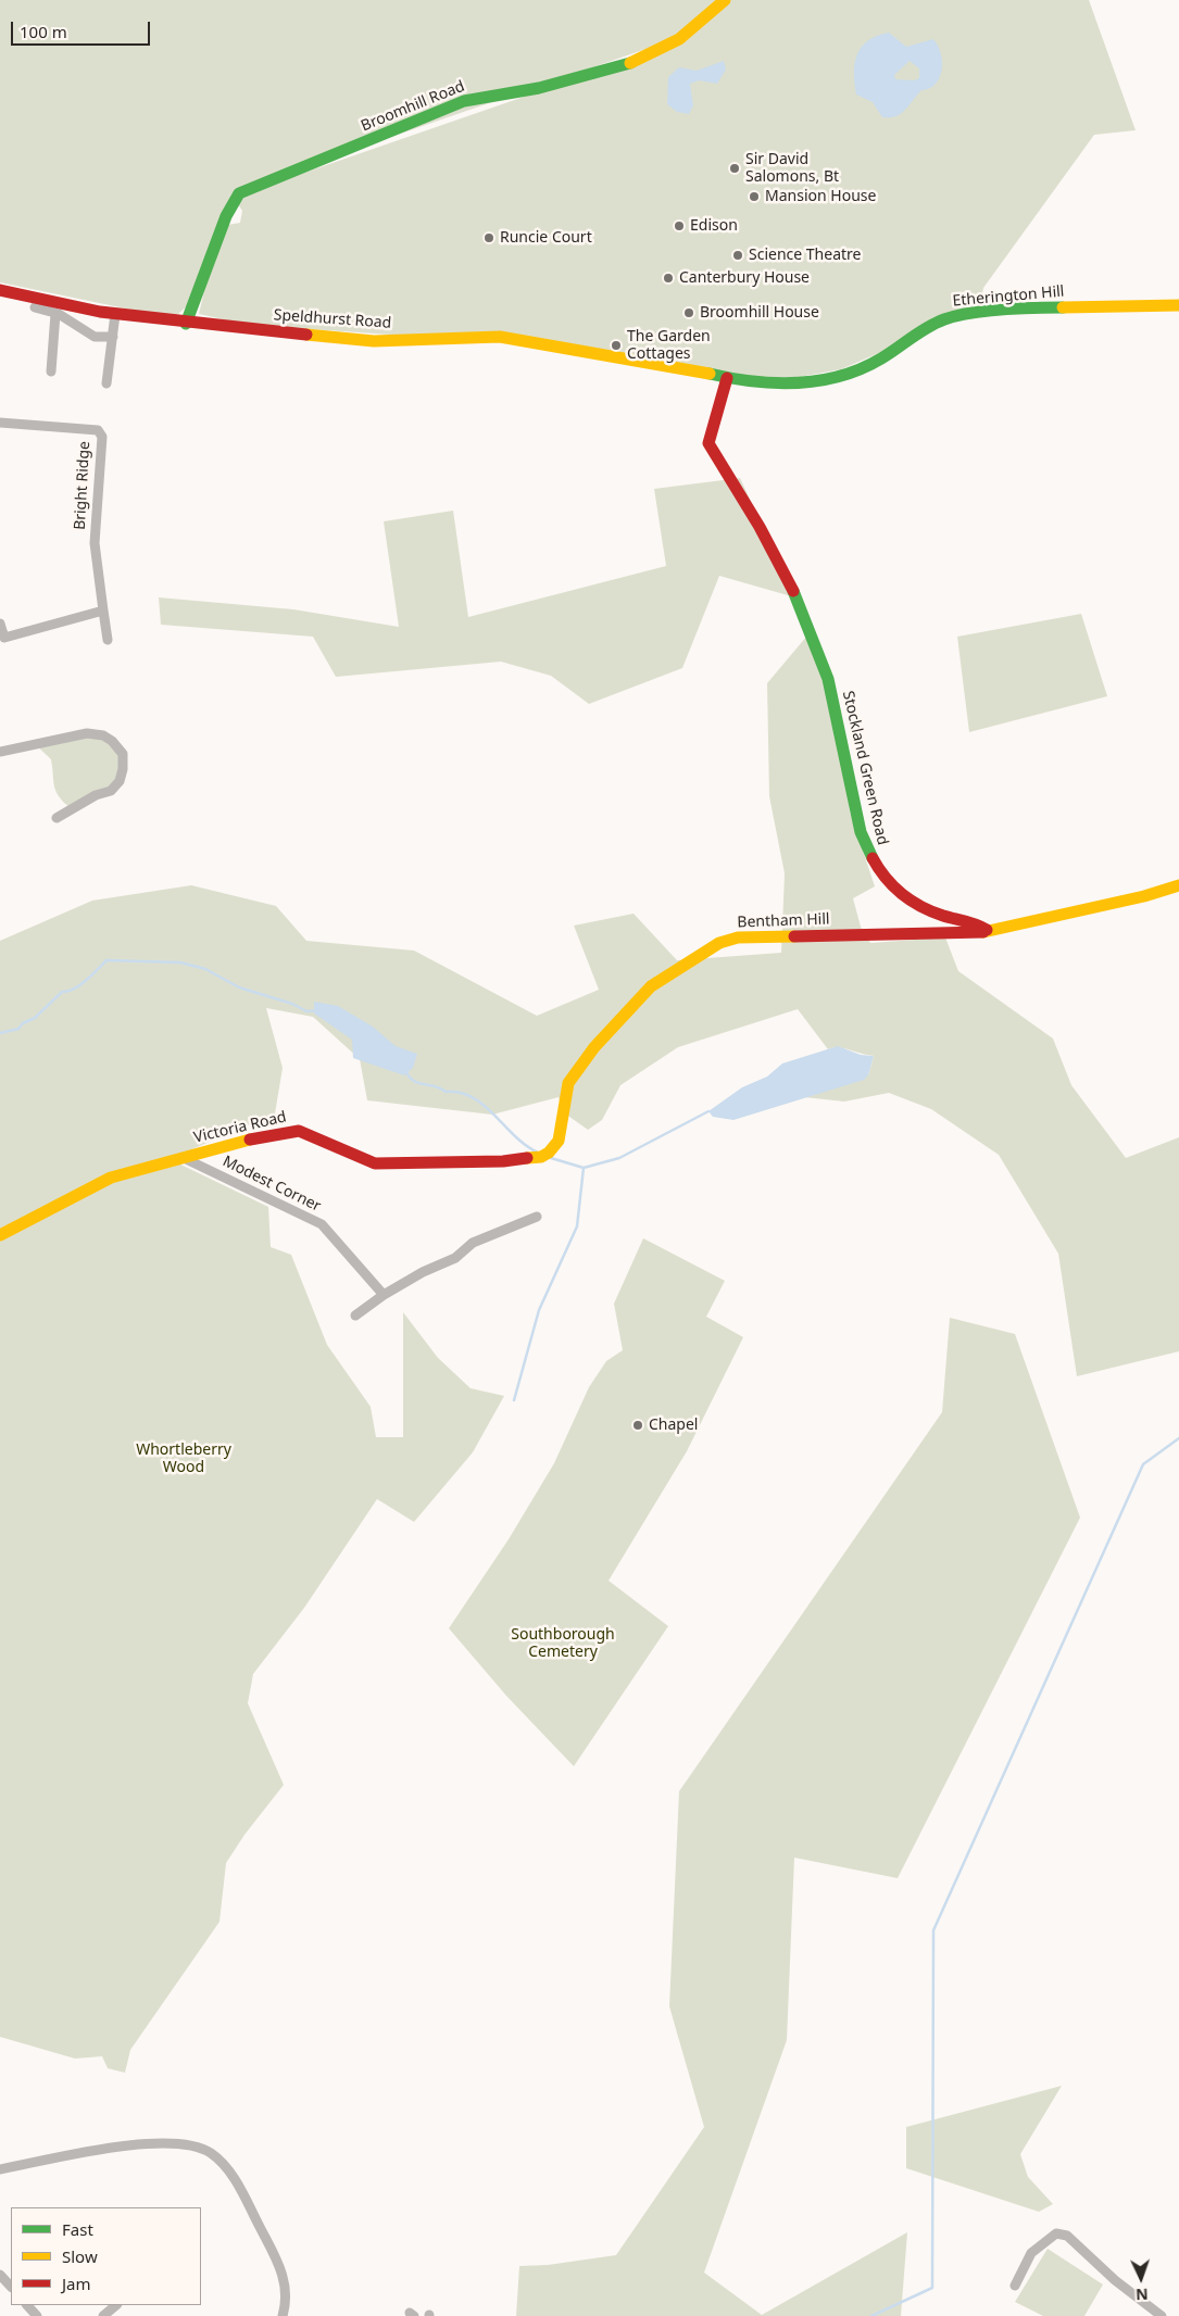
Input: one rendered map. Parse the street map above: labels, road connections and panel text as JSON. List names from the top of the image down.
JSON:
{
  "streets": {
    "street": [
      "Broomhill Road",
      "Etherington Hill",
      "Speldhurst Road",
      "Bright Ridge",
      "Stockland Green Road",
      "Bentham Hill",
      "Victoria Road",
      "Modest Corner"
    ]
  },
  "crossings": [
    ["Broomhill Road", "Speldhurst Road"],
    ["Etherington Hill", "Speldhurst Road"],
    ["Etherington Hill", "Stockland Green Road"],
    ["Speldhurst Road", "Stockland Green Road"],
    ["Stockland Green Road", "Bentham Hill"],
    ["Bentham Hill", "Victoria Road"],
    ["Victoria Road", "Modest Corner"]
  ],
  "parks": ["Whortleberry Wood", "Southborough Cemetery"],
  "places": [
    "Sir David Salomons, Bt",
    "Mansion House",
    "Edison",
    "Runcie Court",
    "Science Theatre",
    "Canterbury House",
    "Broomhill House",
    "The Garden Cottages",
    "Chapel"
  ],
  "legend": ["Fast", "Slow", "Jam"],
  "scale_bar": "100 m",
  "north": "bottom"
}
